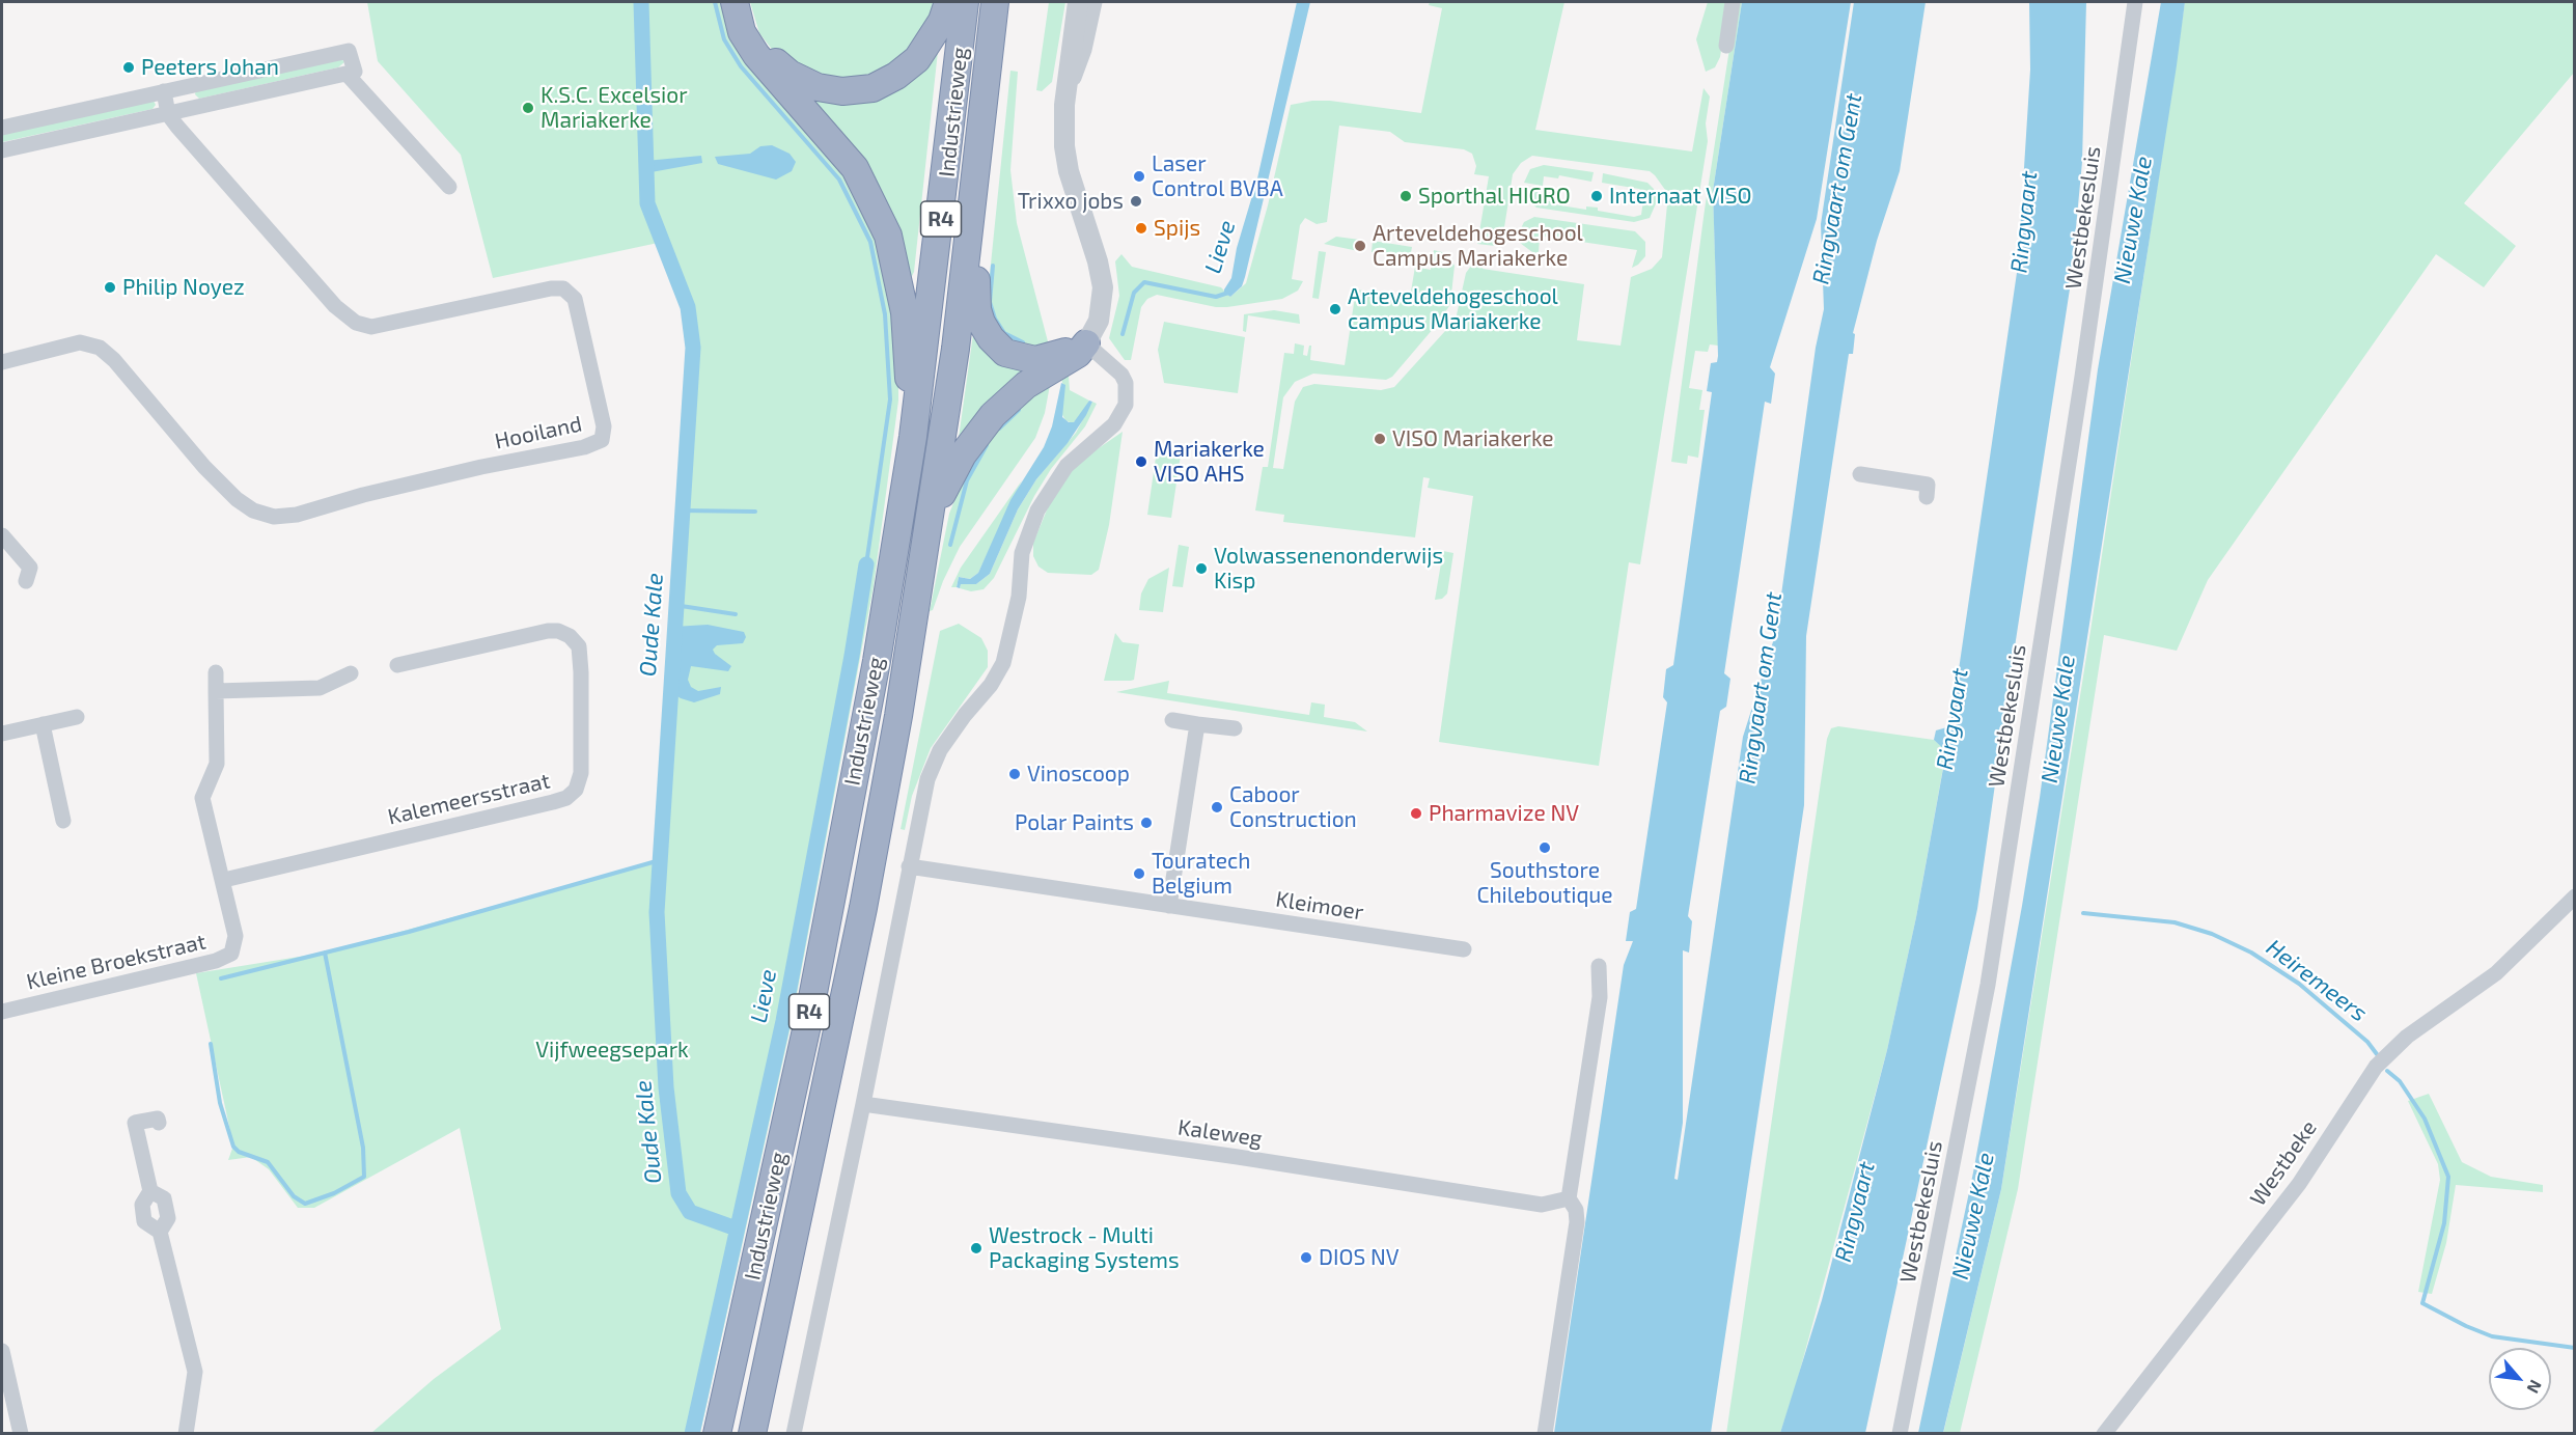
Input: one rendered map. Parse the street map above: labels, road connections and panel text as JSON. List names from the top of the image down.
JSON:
{
  "streets": {
    "highway": ["Industrieweg", "R4"],
    "street": [
      "Westbekesluis",
      "Hooiland",
      "Kalemeersstraat",
      "Kleimoer",
      "Kleine Broekstraat",
      "Kaleweg",
      "Westbeke"
    ]
  },
  "crossings": [
    ["Industrieweg", "R4"],
    ["Kalemeersstraat", "Kleine Broekstraat"]
  ],
  "water": [
    "Ringvaart om Gent",
    "Nieuwe Kale",
    "Ringvaart",
    "Lieve",
    "Oude Kale",
    "Heiremeers"
  ],
  "parks": ["Vijfweegsepark"],
  "places": [
    "Peeters Johan",
    "K.S.C. Excelsior Mariakerke",
    "Laser Control BVBA",
    "Sporthal HIGRO",
    "Internaat VISO",
    "Trixxo jobs",
    "Spijs",
    "Arteveldehogeschool Campus Mariakerke",
    "Philip Noyez",
    "Arteveldehogeschool campus Mariakerke",
    "VISO Mariakerke",
    "Mariakerke VISO AHS",
    "Volwassenenonderwijs Kisp",
    "Vinoscoop",
    "Caboor Construction",
    "Pharmavize NV",
    "Polar Paints",
    "Southstore Chileboutique",
    "Touratech Belgium",
    "Westrock - Multi Packaging Systems",
    "DIOS NV"
  ],
  "north": "bottom right"
}
